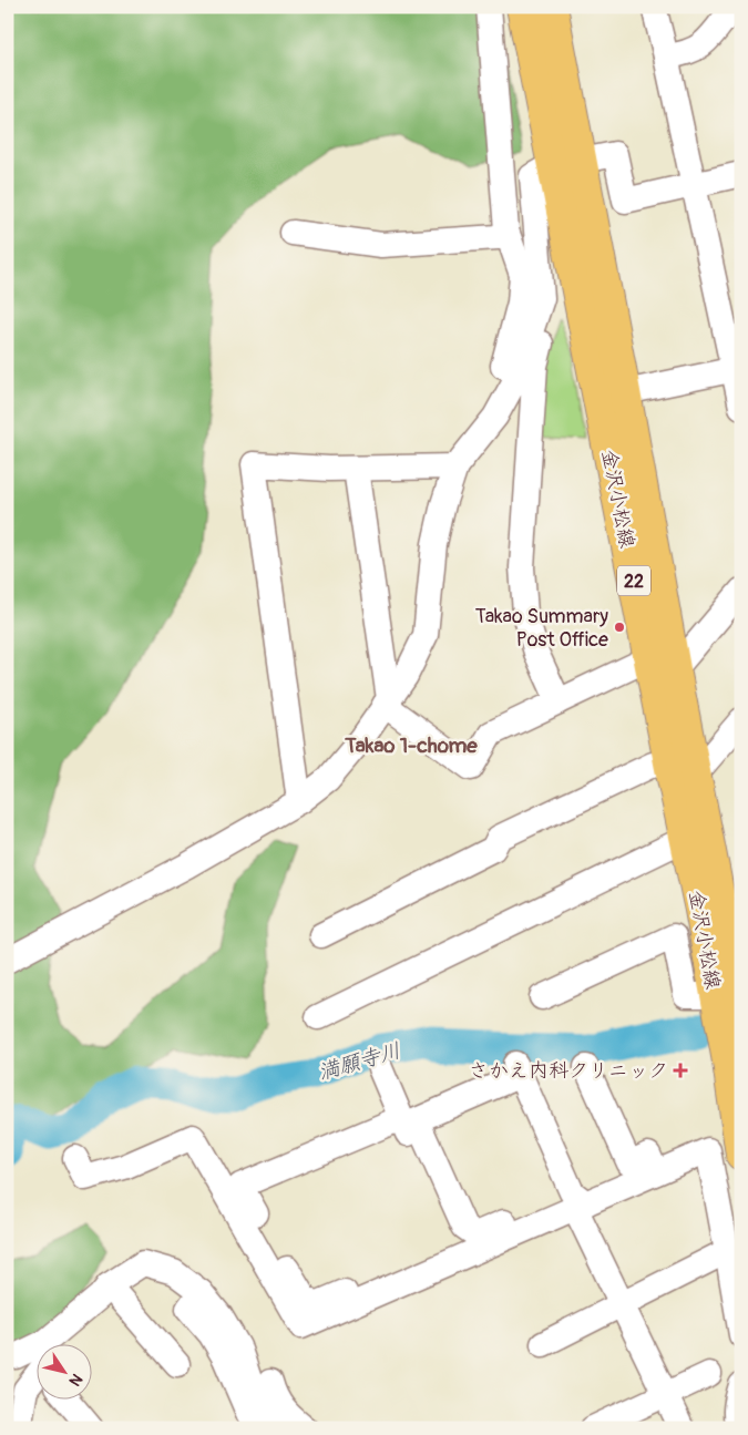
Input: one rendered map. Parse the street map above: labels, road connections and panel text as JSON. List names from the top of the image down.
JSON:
{
  "streets": {
    "main road": ["金沢小松線", "22"]
  },
  "districts": ["Takao 1-chome"],
  "water": ["満願寺川"],
  "places": {
    "other": ["Takao Summary Post Office"],
    "health": ["さかえ内科クリニック"]
  },
  "north": "bottom right"
}
